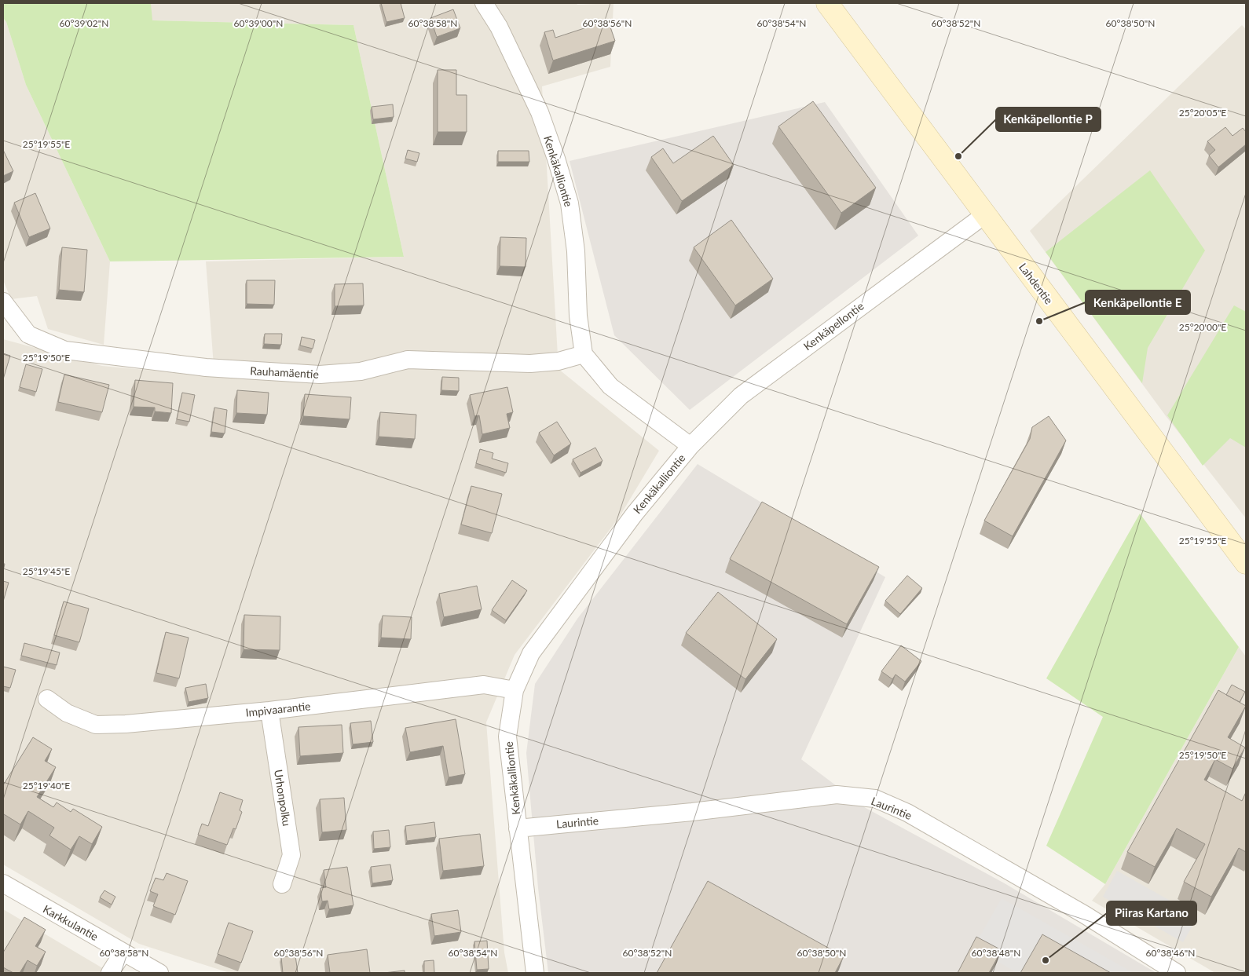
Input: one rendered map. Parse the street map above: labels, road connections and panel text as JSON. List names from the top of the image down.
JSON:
{
  "streets": {
    "main road": ["Lahdentie"],
    "street": [
      "Kenkäkalliontie",
      "Kenkäpellontie",
      "Rauhamäentie",
      "Impivaarantie",
      "Urhonpolku",
      "Laurintie",
      "Karkkulantie"
    ]
  },
  "crossings": [
    ["Kenkäkalliontie", "Kenkäpellontie"],
    ["Kenkäkalliontie", "Rauhamäentie"],
    ["Kenkäkalliontie", "Impivaarantie"],
    ["Kenkäkalliontie", "Laurintie"],
    ["Lahdentie", "Kenkäpellontie"],
    ["Impivaarantie", "Urhonpolku"]
  ],
  "places": ["Kenkäpellontie P", "Kenkäpellontie E", "Piiras Kartano"],
  "coordinates": [
    "60°39'02\"N",
    "60°39'00\"N",
    "60°38'58\"N",
    "60°38'56\"N",
    "60°38'54\"N",
    "60°38'52\"N",
    "60°38'50\"N",
    "25°20'05\"E",
    "25°19'55\"E",
    "25°20'00\"E",
    "25°19'50\"E",
    "25°19'45\"E",
    "25°19'40\"E",
    "60°38'48\"N",
    "60°38'46\"N"
  ]
}
